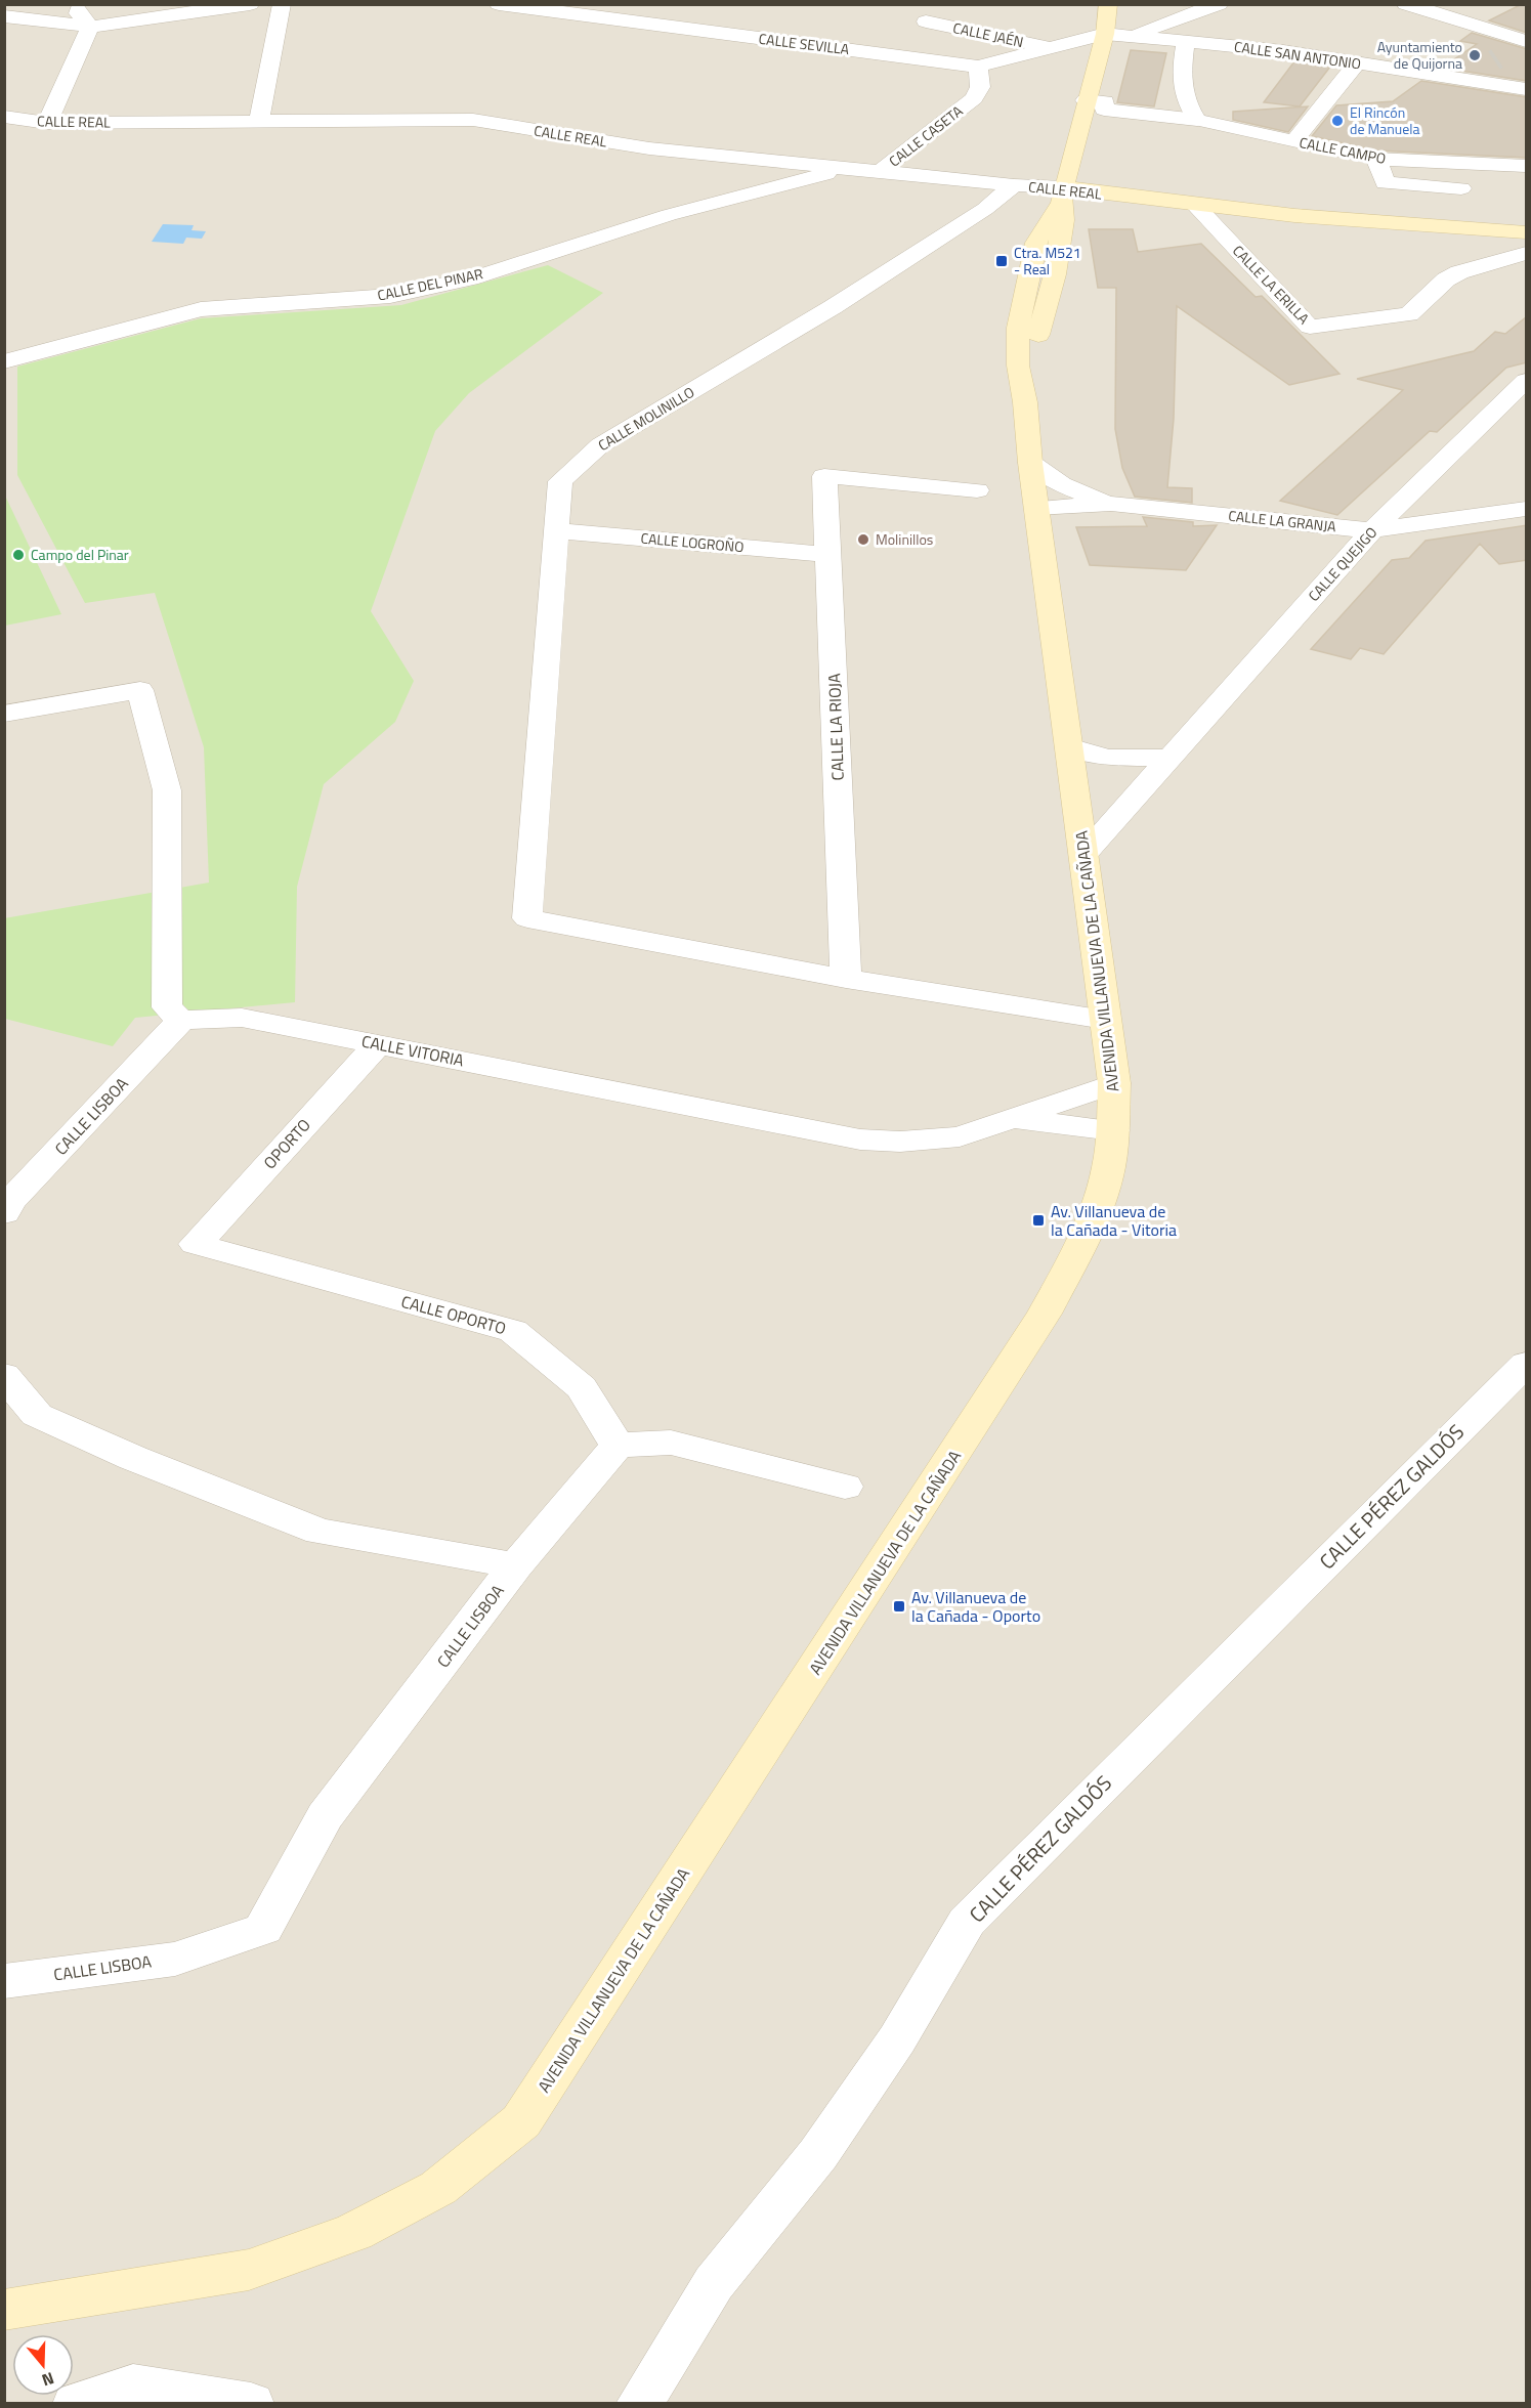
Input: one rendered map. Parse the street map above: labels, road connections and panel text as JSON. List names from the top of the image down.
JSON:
{
  "streets": {
    "main road": ["CALLE REAL", "AVENIDA VILLANUEVA DE LA CAÑADA"],
    "street": [
      "CALLE JAÉN",
      "CALLE SEVILLA",
      "CALLE SAN ANTONIO",
      "CALLE CASETA",
      "CALLE CAMPO",
      "CALLE DEL PINAR",
      "CALLE LA ERILLA",
      "CALLE MOLINILLO",
      "CALLE LA GRANJA",
      "CALLE LOGROÑO",
      "CALLE QUEJIGO",
      "CALLE LA RIOJA",
      "CALLE VITORIA",
      "CALLE LISBOA",
      "OPORTO",
      "CALLE OPORTO",
      "CALLE PÉREZ GALDÓS"
    ]
  },
  "crossings": [
    ["CALLE JAÉN", "CALLE SEVILLA"],
    ["CALLE SEVILLA", "CALLE SAN ANTONIO"],
    ["CALLE SEVILLA", "CALLE CASETA"],
    ["CALLE SEVILLA", "AVENIDA VILLANUEVA DE LA CAÑADA"],
    ["CALLE SAN ANTONIO", "AVENIDA VILLANUEVA DE LA CAÑADA"],
    ["CALLE REAL", "CALLE CASETA"],
    ["CALLE REAL", "CALLE DEL PINAR"],
    ["CALLE REAL", "CALLE LA ERILLA"],
    ["CALLE REAL", "CALLE MOLINILLO"],
    ["CALLE REAL", "AVENIDA VILLANUEVA DE LA CAÑADA"],
    ["CALLE CAMPO", "AVENIDA VILLANUEVA DE LA CAÑADA"],
    ["CALLE MOLINILLO", "CALLE LOGROÑO"],
    ["CALLE MOLINILLO", "CALLE LA RIOJA"],
    ["CALLE LA GRANJA", "CALLE QUEJIGO"],
    ["CALLE LA GRANJA", "AVENIDA VILLANUEVA DE LA CAÑADA"],
    ["CALLE LOGROÑO", "CALLE LA RIOJA"],
    ["CALLE QUEJIGO", "AVENIDA VILLANUEVA DE LA CAÑADA"],
    ["AVENIDA VILLANUEVA DE LA CAÑADA", "CALLE VITORIA"],
    ["CALLE VITORIA", "CALLE LISBOA"],
    ["CALLE VITORIA", "OPORTO"],
    ["OPORTO", "CALLE OPORTO"]
  ],
  "places": {
    "other": [
      "Ayuntamiento de Quijorna",
      "El Rincón de Manuela",
      "Molinillos",
      "Campo del Pinar"
    ],
    "transit": ["Ctra. M521 - Real", "Av. Villanueva de la Cañada - Vitoria", "Av. Villanueva de la Cañada - Oporto"]
  },
  "north": "bottom"
}
